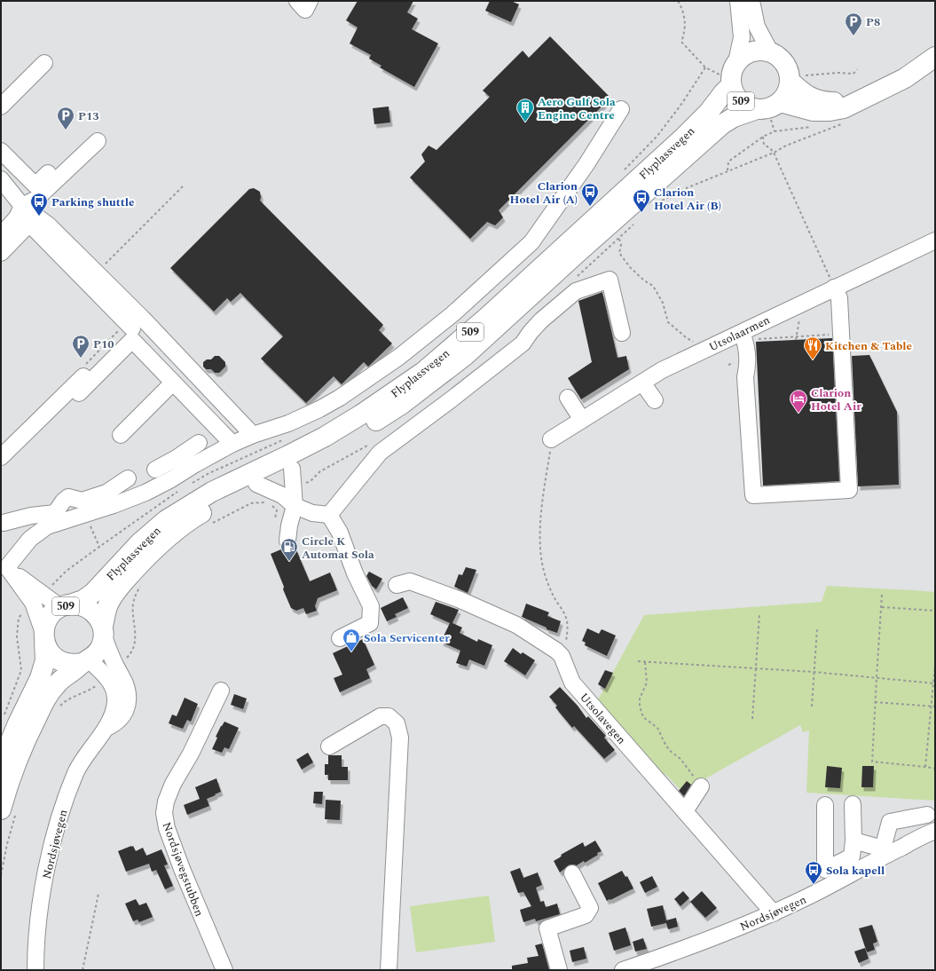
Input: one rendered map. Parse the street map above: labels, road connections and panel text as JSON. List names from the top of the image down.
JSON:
{
  "streets": {
    "main road": ["509", "Flyplassvegen"],
    "street": [
      "Utsolaarmen",
      "Utsolavegen",
      "Nordsjøvegen",
      "Nordsjøvegstubben"
    ]
  },
  "crossings": [
    ["509", "Flyplassvegen"],
    ["509", "Nordsjøvegen"],
    ["Flyplassvegen", "Nordsjøvegen"],
    ["Utsolavegen", "Nordsjøvegen"]
  ],
  "places": {
    "parking": ["P8", "P13", "P10"],
    "building": ["Aero Gulf Sola Engine Centre"],
    "bus stop": [
      "Clarion Hotel Air (A)",
      "Clarion Hotel Air (B)",
      "Parking shuttle",
      "Sola kapell"
    ],
    "restaurant": ["Kitchen & Table"],
    "hotel": ["Clarion Hotel Air"],
    "fuel station": ["Circle K Automat Sola"],
    "shop": ["Sola Servicenter"]
  }
}
